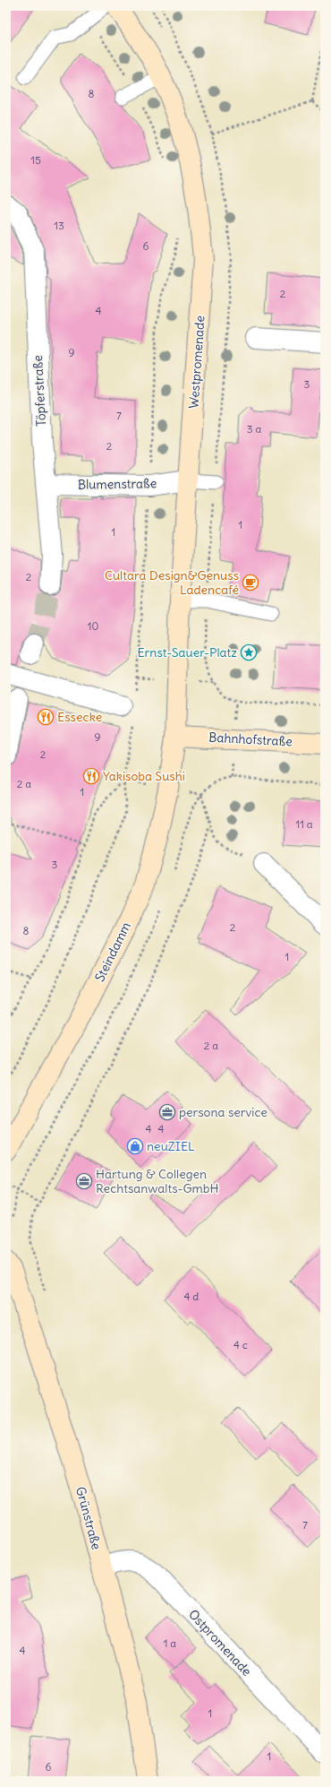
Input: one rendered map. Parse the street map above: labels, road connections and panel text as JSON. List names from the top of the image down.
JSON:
{
  "streets": {
    "main road": [
      "Westpromenade",
      "Bahnhofstraße",
      "Steindamm",
      "Grünstraße"
    ],
    "street": ["Töpferstraße", "Blumenstraße", "Ostpromenade"]
  },
  "crossings": [
    ["Westpromenade", "Blumenstraße"],
    ["Westpromenade", "Bahnhofstraße"],
    ["Westpromenade", "Steindamm"],
    ["Töpferstraße", "Blumenstraße"],
    ["Bahnhofstraße", "Steindamm"],
    ["Grünstraße", "Ostpromenade"]
  ],
  "places": {
    "cafe": ["Cultara Design&Genuss Ladencafé"],
    "place": ["Ernst-Sauer-Platz"],
    "restaurant": ["Essecke", "Yakisoba Sushi"],
    "office": ["persona service", "Hartung & Collegen Rechtsanwalts-GmbH"],
    "shop": ["neuZIEL"]
  },
  "house_numbers": [
    "8",
    "15",
    "13",
    "6",
    "2",
    "4",
    "9",
    "3",
    "7",
    "3 a",
    "2",
    "1",
    "1",
    "2",
    "10",
    "9",
    "2",
    "2 a",
    "1",
    "11 a",
    "3",
    "2",
    "8",
    "1",
    "2 a",
    "4",
    "4",
    "4 d",
    "4 c",
    "7",
    "1 a",
    "4",
    "1",
    "1",
    "6"
  ]
}
